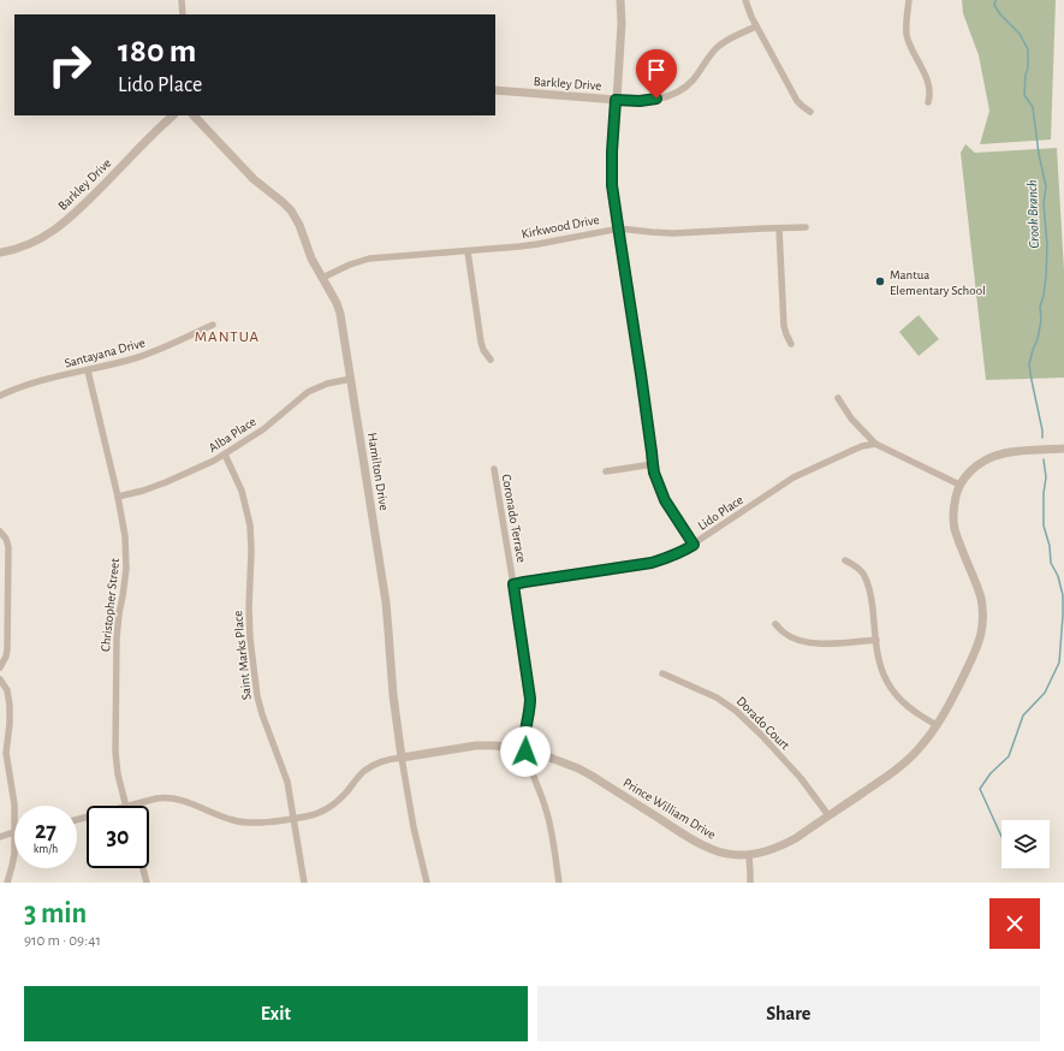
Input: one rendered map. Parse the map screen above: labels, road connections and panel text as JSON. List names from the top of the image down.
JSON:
{
  "streets": {
    "street": [
      "Barkley Drive",
      "Kirkwood Drive",
      "Santayana Drive",
      "Alba Place",
      "Hamilton Drive",
      "Lido Place",
      "Coronado Terrace",
      "Christopher Street",
      "Saint Marks Place",
      "Dorado Court",
      "Prince William Drive"
    ]
  },
  "crossings": [
    ["Kirkwood Drive", "Hamilton Drive"],
    ["Santayana Drive", "Christopher Street"],
    ["Alba Place", "Hamilton Drive"],
    ["Alba Place", "Christopher Street"],
    ["Alba Place", "Saint Marks Place"],
    ["Hamilton Drive", "Prince William Drive"],
    ["Lido Place", "Coronado Terrace"],
    ["Coronado Terrace", "Prince William Drive"],
    ["Saint Marks Place", "Prince William Drive"],
    ["Dorado Court", "Prince William Drive"]
  ],
  "districts": ["MANTUA"],
  "water": ["Crook Branch"],
  "places": ["Mantua Elementary School"],
  "page": {
    "turn": ["180 m", "Lido Place"],
    "speed": "27 km/h",
    "limit": "30",
    "heading": ["3 min", "910 m · 09:41"],
    "buttons": ["Exit", "Share"]
  }
}
